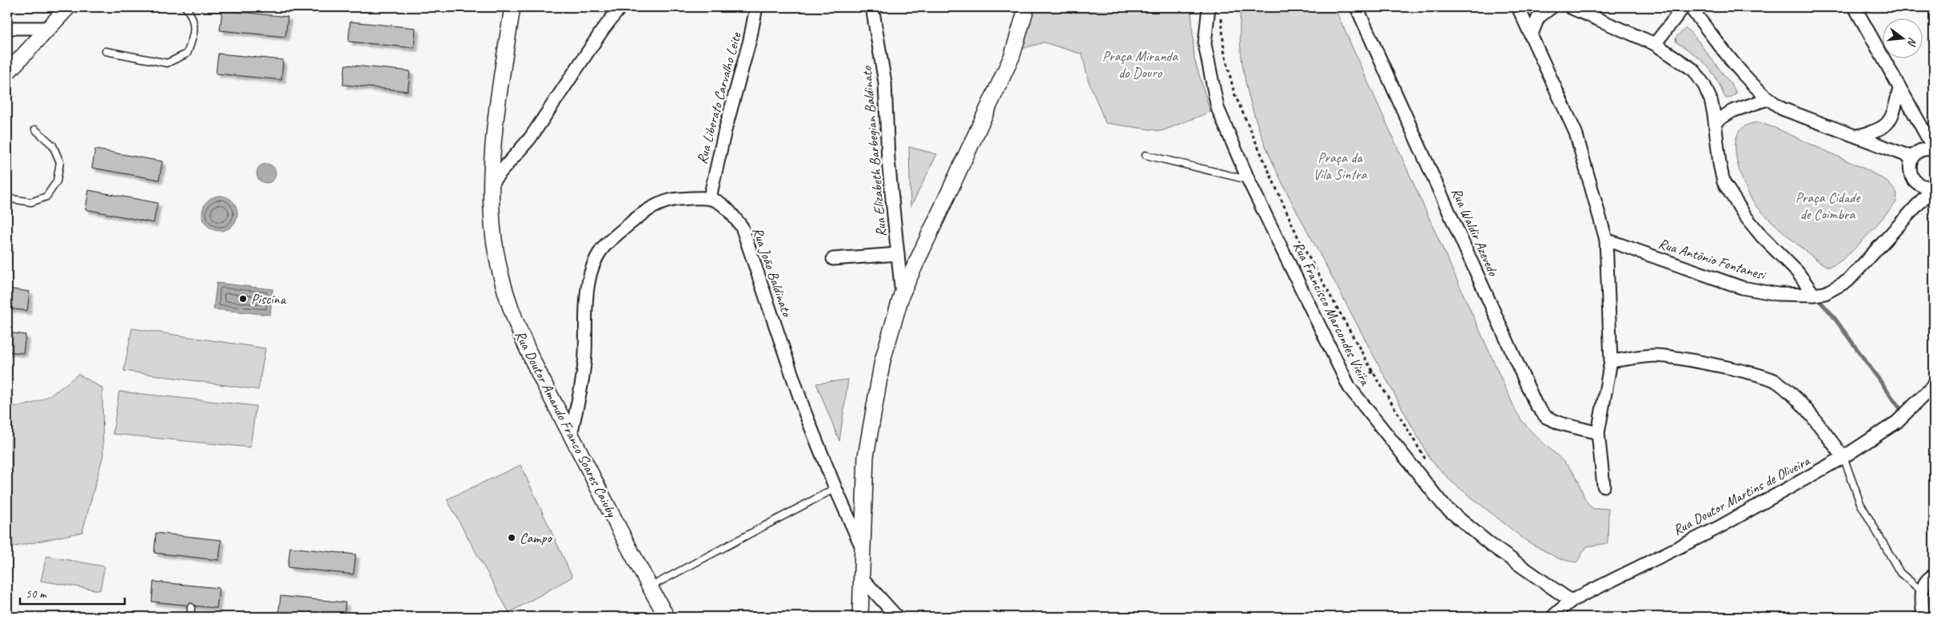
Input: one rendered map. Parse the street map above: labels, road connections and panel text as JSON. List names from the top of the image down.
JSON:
{
  "streets": {
    "street": [
      "Rua Liberato Carvalho Leite",
      "Rua Elizabeth Barbegian Baldinato",
      "Rua Waldir Azevedo",
      "Rua Antônio Fontanesi",
      "Rua João Baldinato",
      "Rua Francisco Marcondes Vieira",
      "Rua Doutor Amando Franco Soares Caiuby",
      "Rua Doutor Martins de Oliveira"
    ]
  },
  "crossings": [
    ["Rua Liberato Carvalho Leite", "Rua João Baldinato"],
    ["Rua Francisco Marcondes Vieira", "Rua Doutor Martins de Oliveira"]
  ],
  "parks": ["Praça Miranda do Douro", "Praça da Vila Sintra", "Praça Cidade de Coimbra"],
  "places": ["Piscina", "Campo"],
  "scale_bar": "50 m",
  "north": "right"
}
